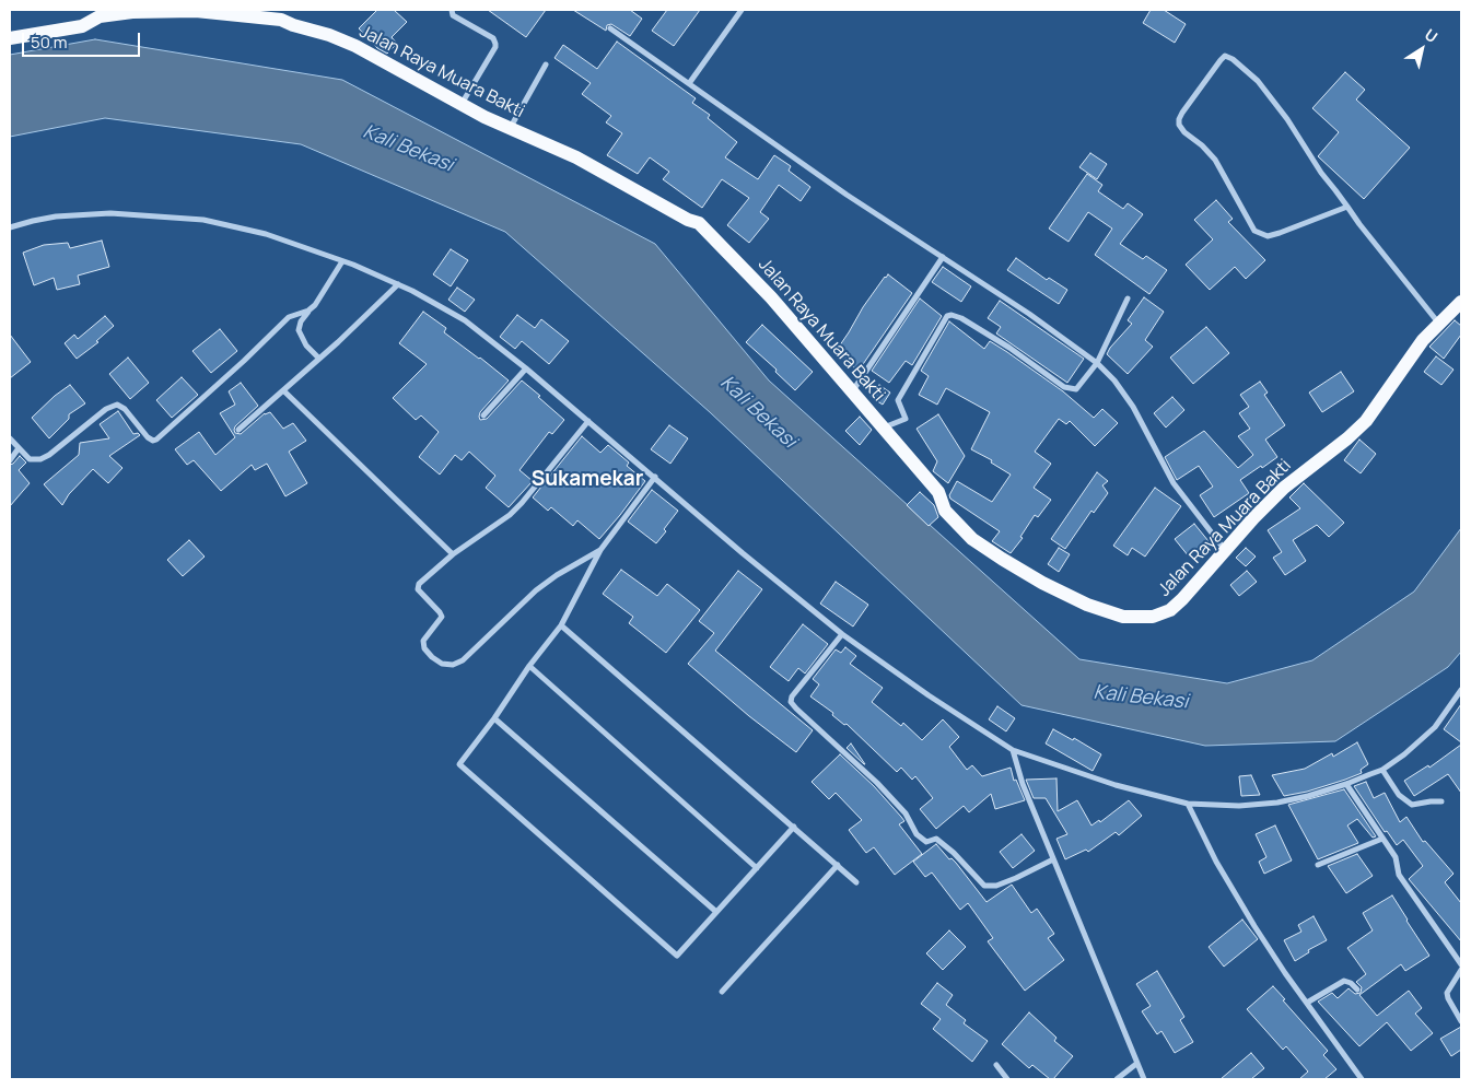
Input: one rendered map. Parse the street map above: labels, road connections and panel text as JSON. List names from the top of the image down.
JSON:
{
  "streets": {
    "main road": ["Jalan Raya Muara Bakti"]
  },
  "districts": ["Sukamekar"],
  "water": ["Kali Bekasi"],
  "scale_bar": "50 m",
  "north": "top right"
}
